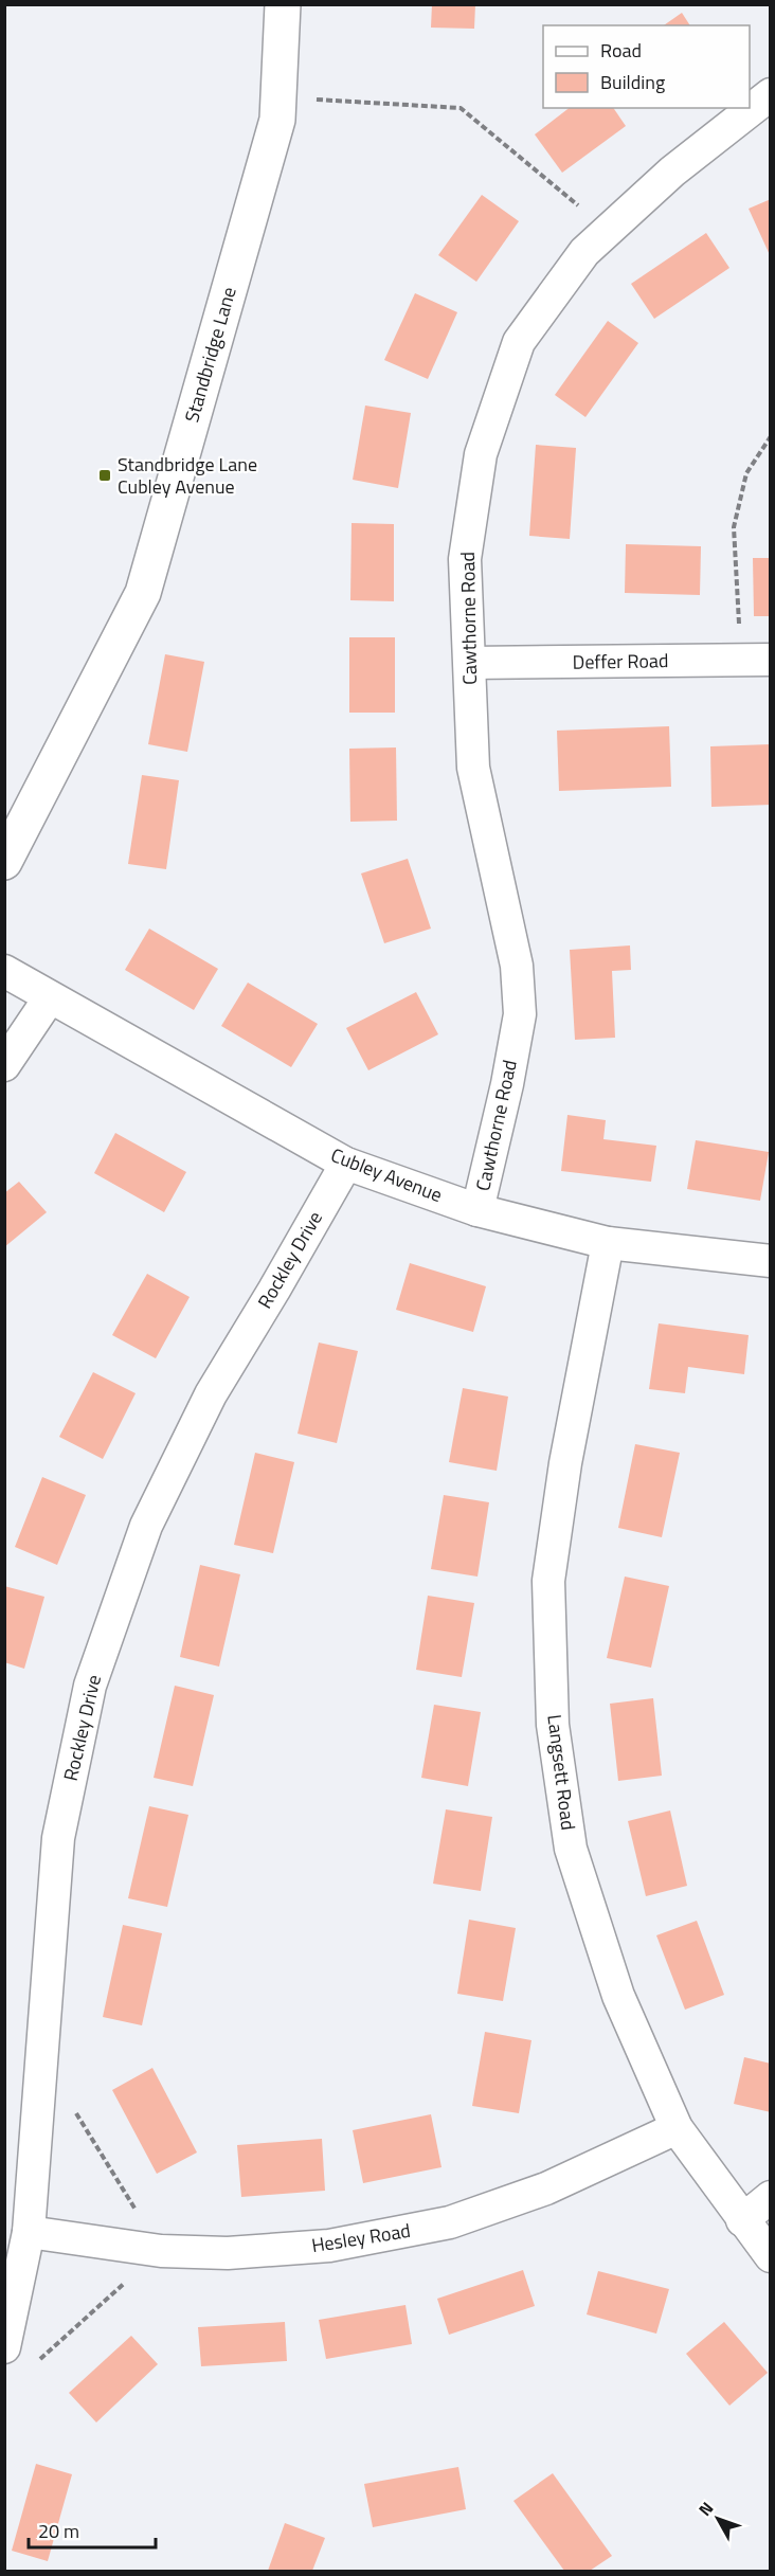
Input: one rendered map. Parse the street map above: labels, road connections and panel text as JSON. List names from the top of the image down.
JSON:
{
  "streets": {
    "street": [
      "Standbridge Lane",
      "Cawthorne Road",
      "Deffer Road",
      "Cubley Avenue",
      "Rockley Drive",
      "Langsett Road",
      "Hesley Road"
    ]
  },
  "crossings": [
    ["Cawthorne Road", "Deffer Road"],
    ["Cawthorne Road", "Cubley Avenue"],
    ["Cubley Avenue", "Rockley Drive"],
    ["Cubley Avenue", "Langsett Road"],
    ["Rockley Drive", "Hesley Road"],
    ["Langsett Road", "Hesley Road"]
  ],
  "places": {
    "transit": ["Standbridge Lane Cubley Avenue"]
  },
  "legend": ["Road", "Building"],
  "scale_bar": "20 m",
  "north": "top left"
}
